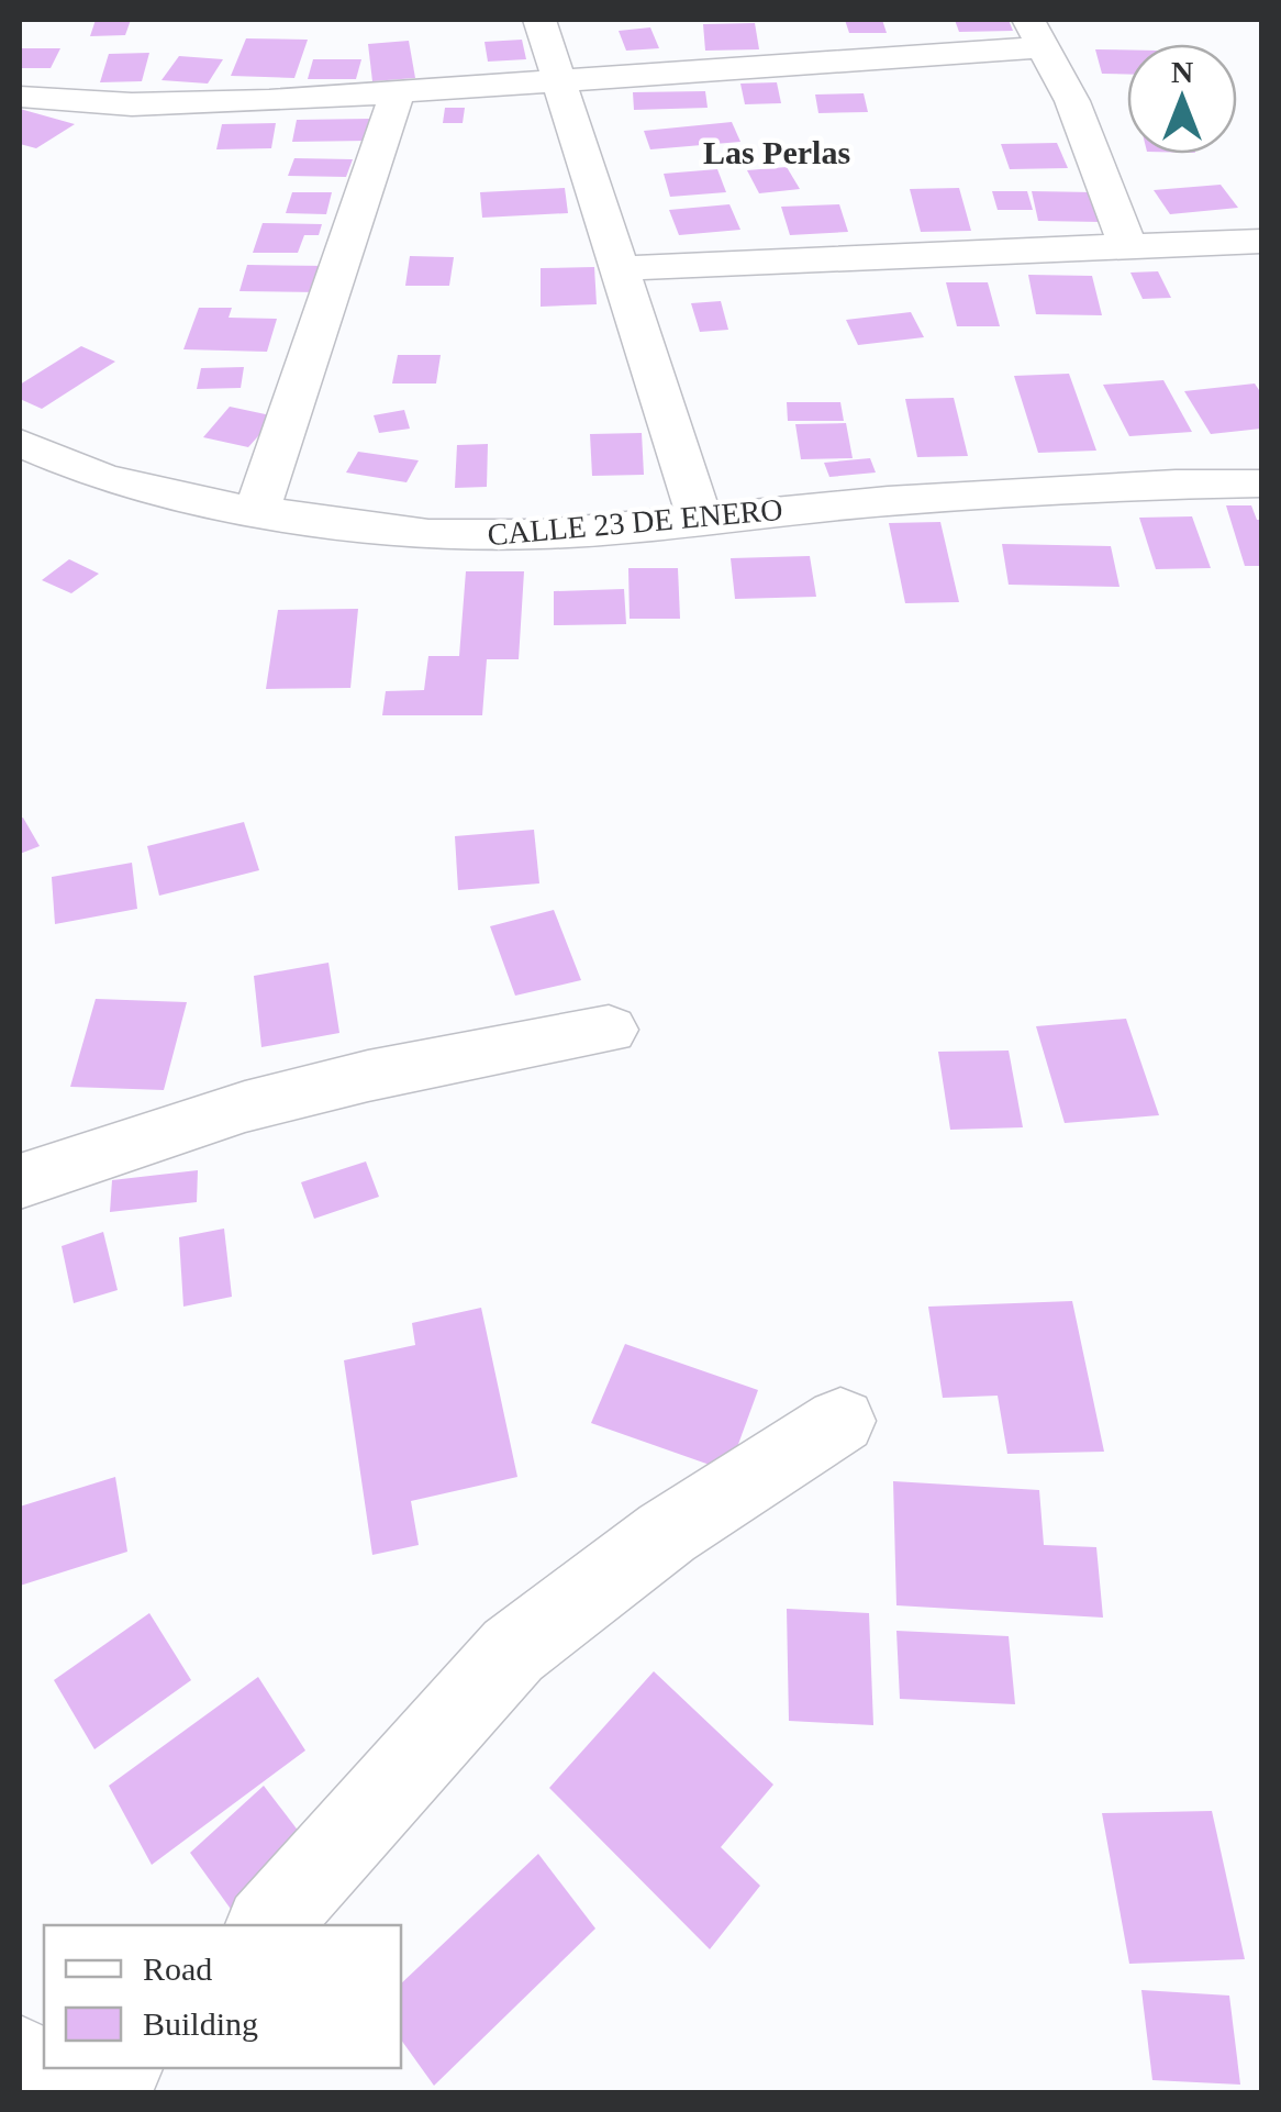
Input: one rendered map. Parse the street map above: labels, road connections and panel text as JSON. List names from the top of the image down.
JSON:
{
  "streets": {
    "street": ["CALLE 23 DE ENERO"]
  },
  "districts": ["Las Perlas"],
  "legend": ["Road", "Building"],
  "north": "top"
}
